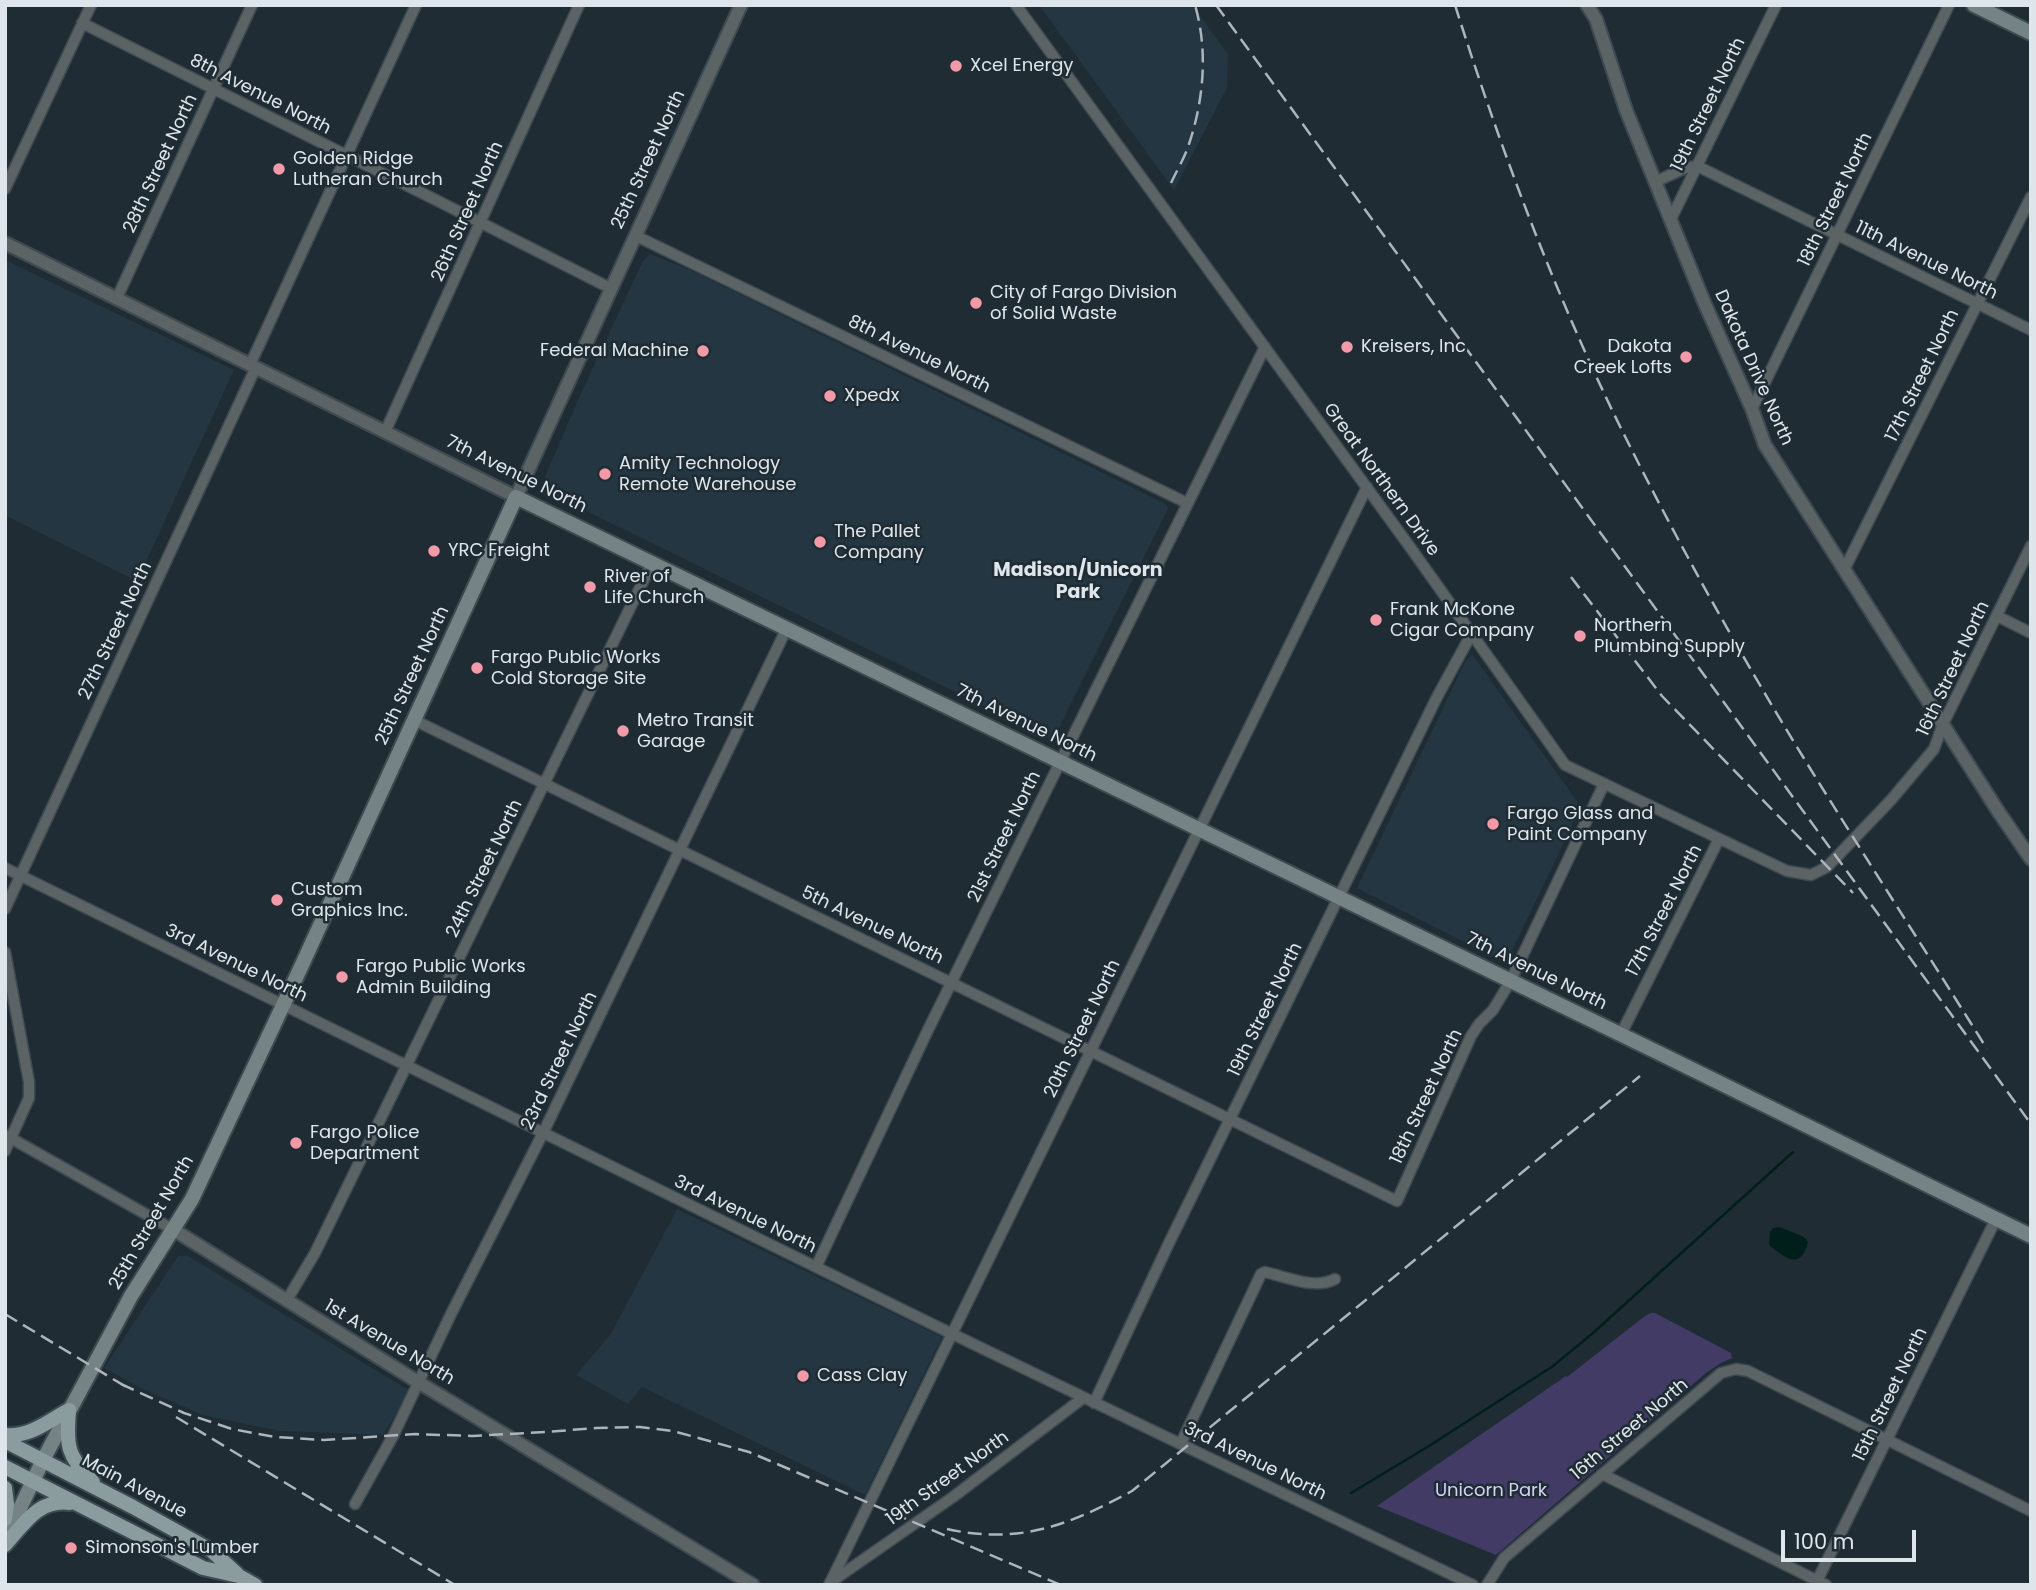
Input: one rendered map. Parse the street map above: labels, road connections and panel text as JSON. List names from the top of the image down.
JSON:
{
  "streets": {
    "main road": ["25th Street North", "7th Avenue North", "Main Avenue"],
    "street": [
      "8th Avenue North",
      "19th Street North",
      "28th Street North",
      "18th Street North",
      "26th Street North",
      "11th Avenue North",
      "Dakota Drive North",
      "17th Street North",
      "Great Northern Drive",
      "27th Street North",
      "16th Street North",
      "21st Street North",
      "24th Street North",
      "5th Avenue North",
      "3rd Avenue North",
      "20th Street North",
      "23rd Street North",
      "1st Avenue North",
      "15th Street North"
    ]
  },
  "crossings": [
    ["8th Avenue North", "25th Street North"],
    ["8th Avenue North", "28th Street North"],
    ["8th Avenue North", "26th Street North"],
    ["8th Avenue North", "27th Street North"],
    ["8th Avenue North", "21st Street North"],
    ["19th Street North", "11th Avenue North"],
    ["19th Street North", "Dakota Drive North"],
    ["19th Street North", "7th Avenue North"],
    ["19th Street North", "Great Northern Drive"],
    ["19th Street North", "5th Avenue North"],
    ["19th Street North", "3rd Avenue North"],
    ["19th Street North", "20th Street North"],
    ["25th Street North", "7th Avenue North"],
    ["25th Street North", "5th Avenue North"],
    ["25th Street North", "3rd Avenue North"],
    ["25th Street North", "1st Avenue North"],
    ["25th Street North", "Main Avenue"],
    ["28th Street North", "7th Avenue North"],
    ["18th Street North", "11th Avenue North"],
    ["18th Street North", "Dakota Drive North"],
    ["18th Street North", "7th Avenue North"],
    ["18th Street North", "Great Northern Drive"],
    ["18th Street North", "5th Avenue North"],
    ["26th Street North", "7th Avenue North"],
    ["11th Avenue North", "17th Street North"],
    ["Dakota Drive North", "17th Street North"],
    ["Dakota Drive North", "16th Street North"],
    ["17th Street North", "7th Avenue North"],
    ["17th Street North", "Great Northern Drive"],
    ["7th Avenue North", "27th Street North"],
    ["7th Avenue North", "21st Street North"],
    ["7th Avenue North", "24th Street North"],
    ["7th Avenue North", "20th Street North"],
    ["7th Avenue North", "23rd Street North"],
    ["7th Avenue North", "15th Street North"],
    ["Great Northern Drive", "16th Street North"],
    ["Great Northern Drive", "21st Street North"],
    ["Great Northern Drive", "20th Street North"],
    ["27th Street North", "3rd Avenue North"],
    ["16th Street North", "15th Street North"],
    ["21st Street North", "5th Avenue North"],
    ["21st Street North", "3rd Avenue North"],
    ["24th Street North", "5th Avenue North"],
    ["24th Street North", "3rd Avenue North"],
    ["24th Street North", "1st Avenue North"],
    ["5th Avenue North", "20th Street North"],
    ["5th Avenue North", "23rd Street North"],
    ["3rd Avenue North", "20th Street North"],
    ["3rd Avenue North", "23rd Street North"],
    ["23rd Street North", "1st Avenue North"]
  ],
  "districts": ["Madison/Unicorn Park"],
  "parks": ["Unicorn Park"],
  "places": [
    "Xcel Energy",
    "Golden Ridge Lutheran Church",
    "City of Fargo Division of Solid Waste",
    "Kreisers, Inc",
    "Federal Machine",
    "Dakota Creek Lofts",
    "Xpedx",
    "Amity Technology Remote Warehouse",
    "The Pallet Company",
    "YRC Freight",
    "River of Life Church",
    "Frank McKone Cigar Company",
    "Northern Plumbing Supply",
    "Fargo Public Works Cold Storage Site",
    "Metro Transit Garage",
    "Fargo Glass and Paint Company",
    "Custom Graphics Inc.",
    "Fargo Public Works Admin Building",
    "Fargo Police Department",
    "Cass Clay",
    "Simonson's Lumber"
  ],
  "scale_bar": "100 m"
}
